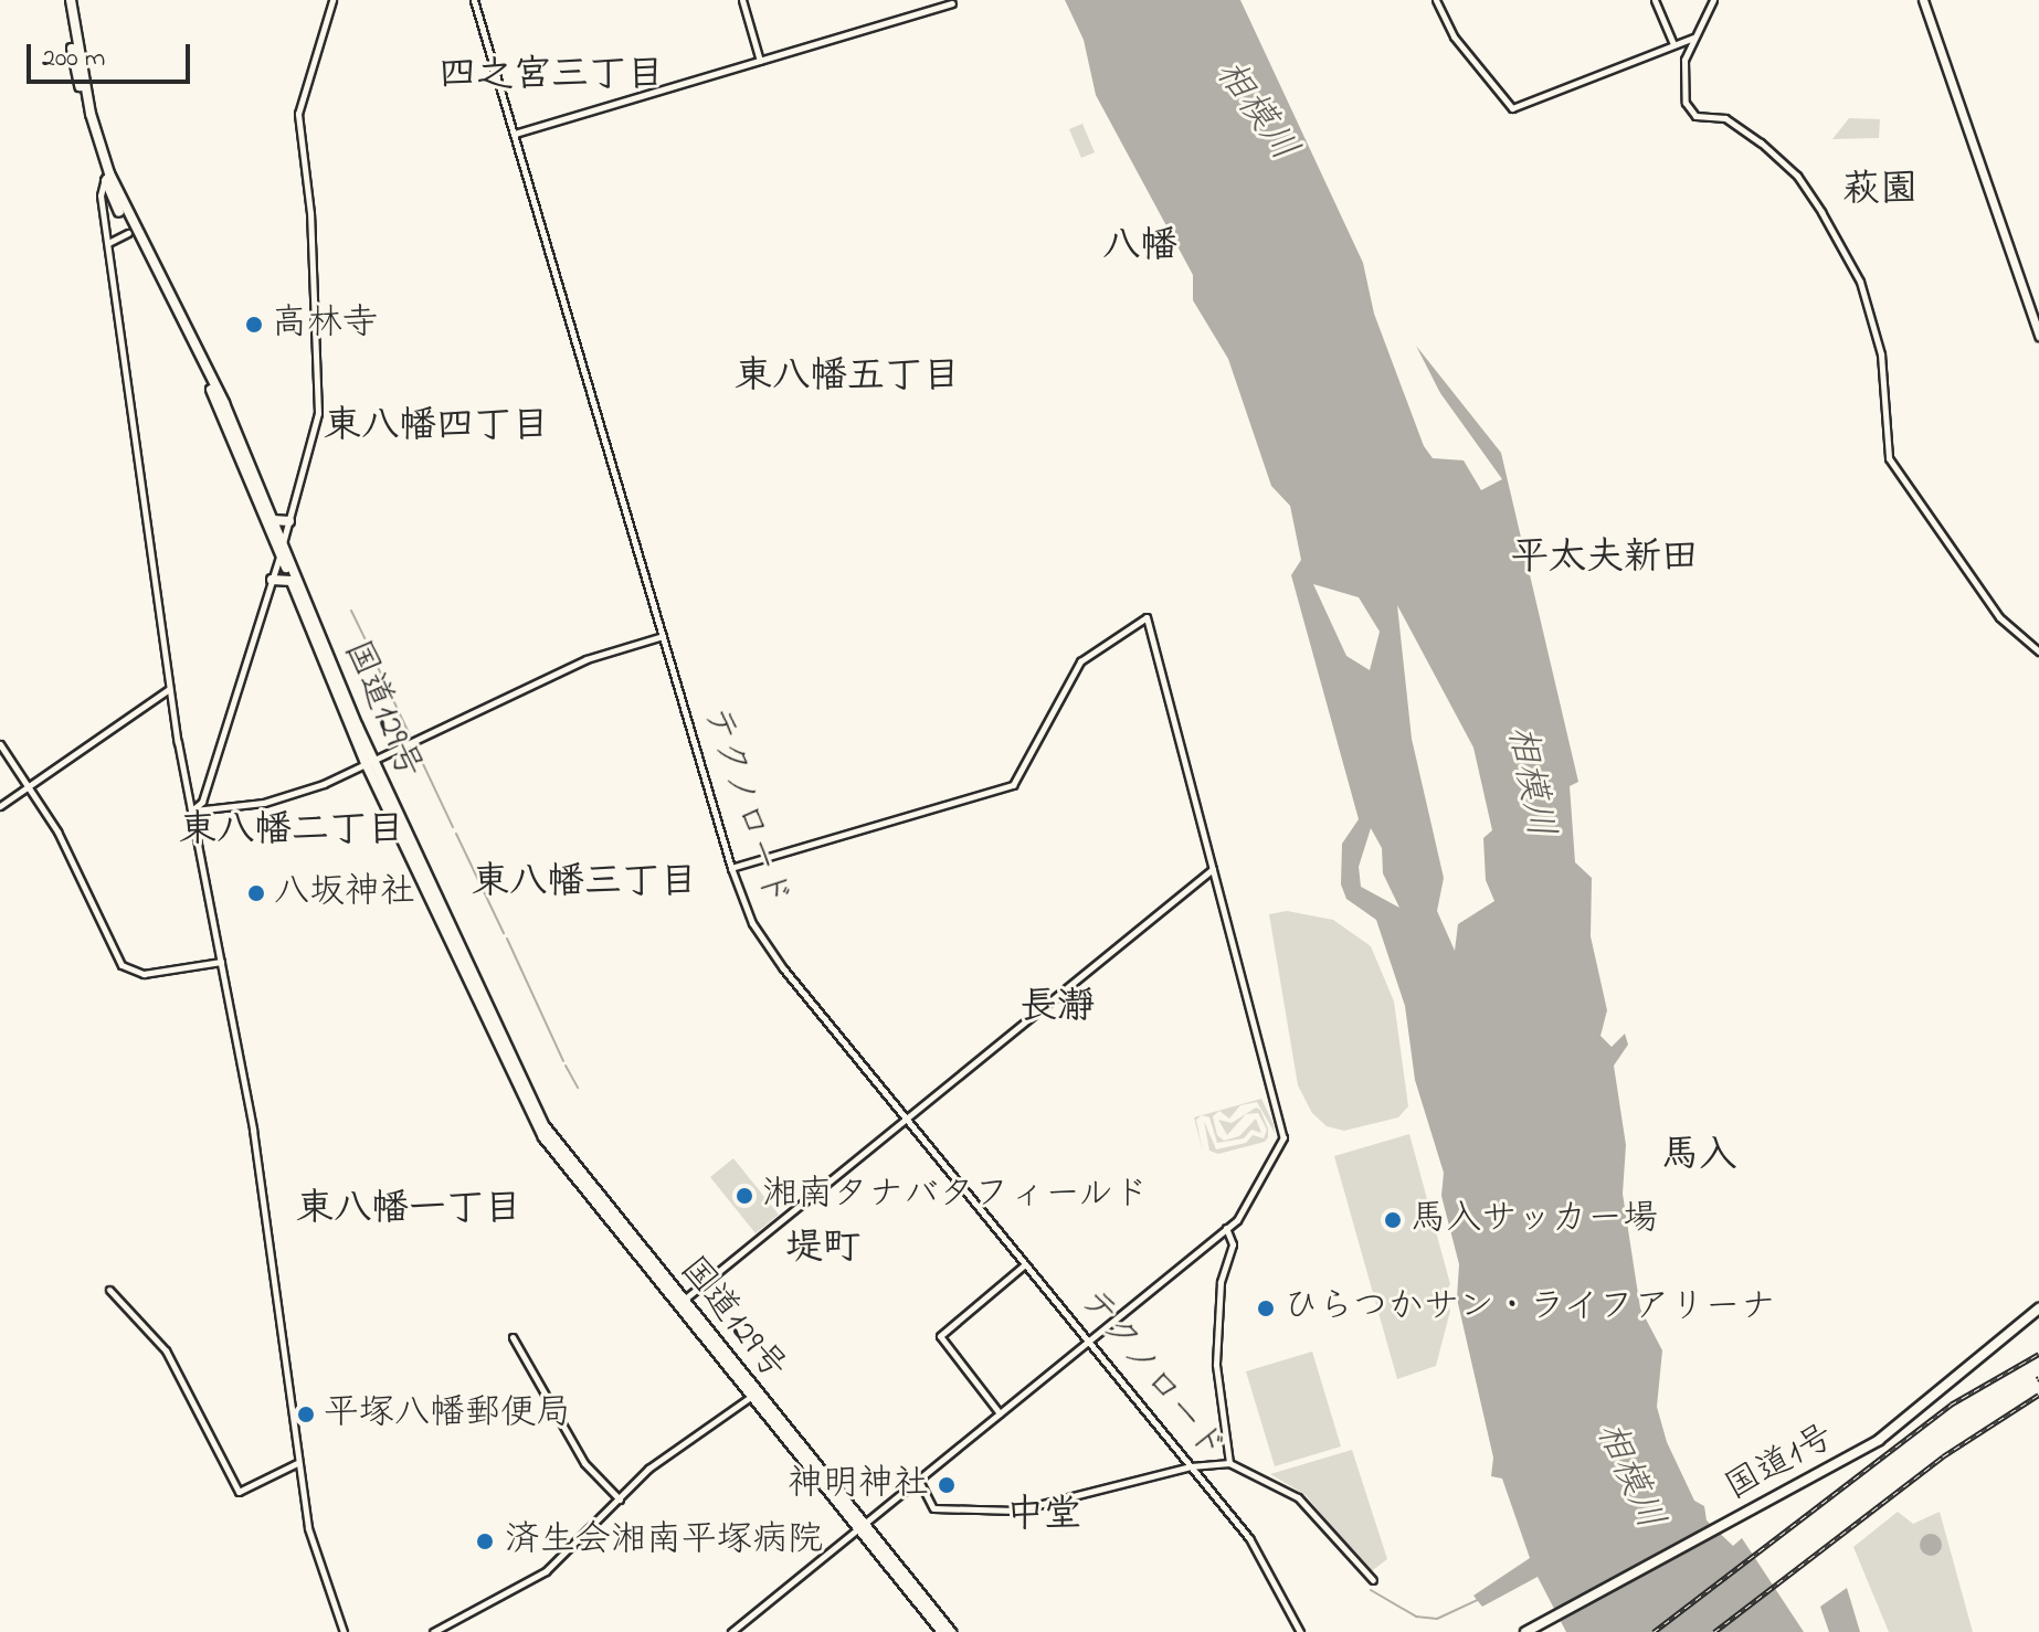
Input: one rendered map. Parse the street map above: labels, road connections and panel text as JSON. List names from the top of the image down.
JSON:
{
  "streets": {
    "highway": ["国道129号", "国道1号"],
    "street": ["テクノロード"]
  },
  "districts": [
    "四之宮三丁目",
    "萩園",
    "八幡",
    "東八幡五丁目",
    "東八幡四丁目",
    "平太夫新田",
    "東八幡二丁目",
    "東八幡三丁目",
    "長瀞",
    "馬入",
    "東八幡一丁目",
    "堤町",
    "中堂"
  ],
  "water": ["相模川"],
  "places": [
    "高林寺",
    "八坂神社",
    "湘南タナバタフィールド",
    "馬入サッカー場",
    "ひらつかサン・ライフアリーナ",
    "平塚八幡郵便局",
    "神明神社",
    "済生会湘南平塚病院"
  ],
  "scale_bar": "200 m"
}
